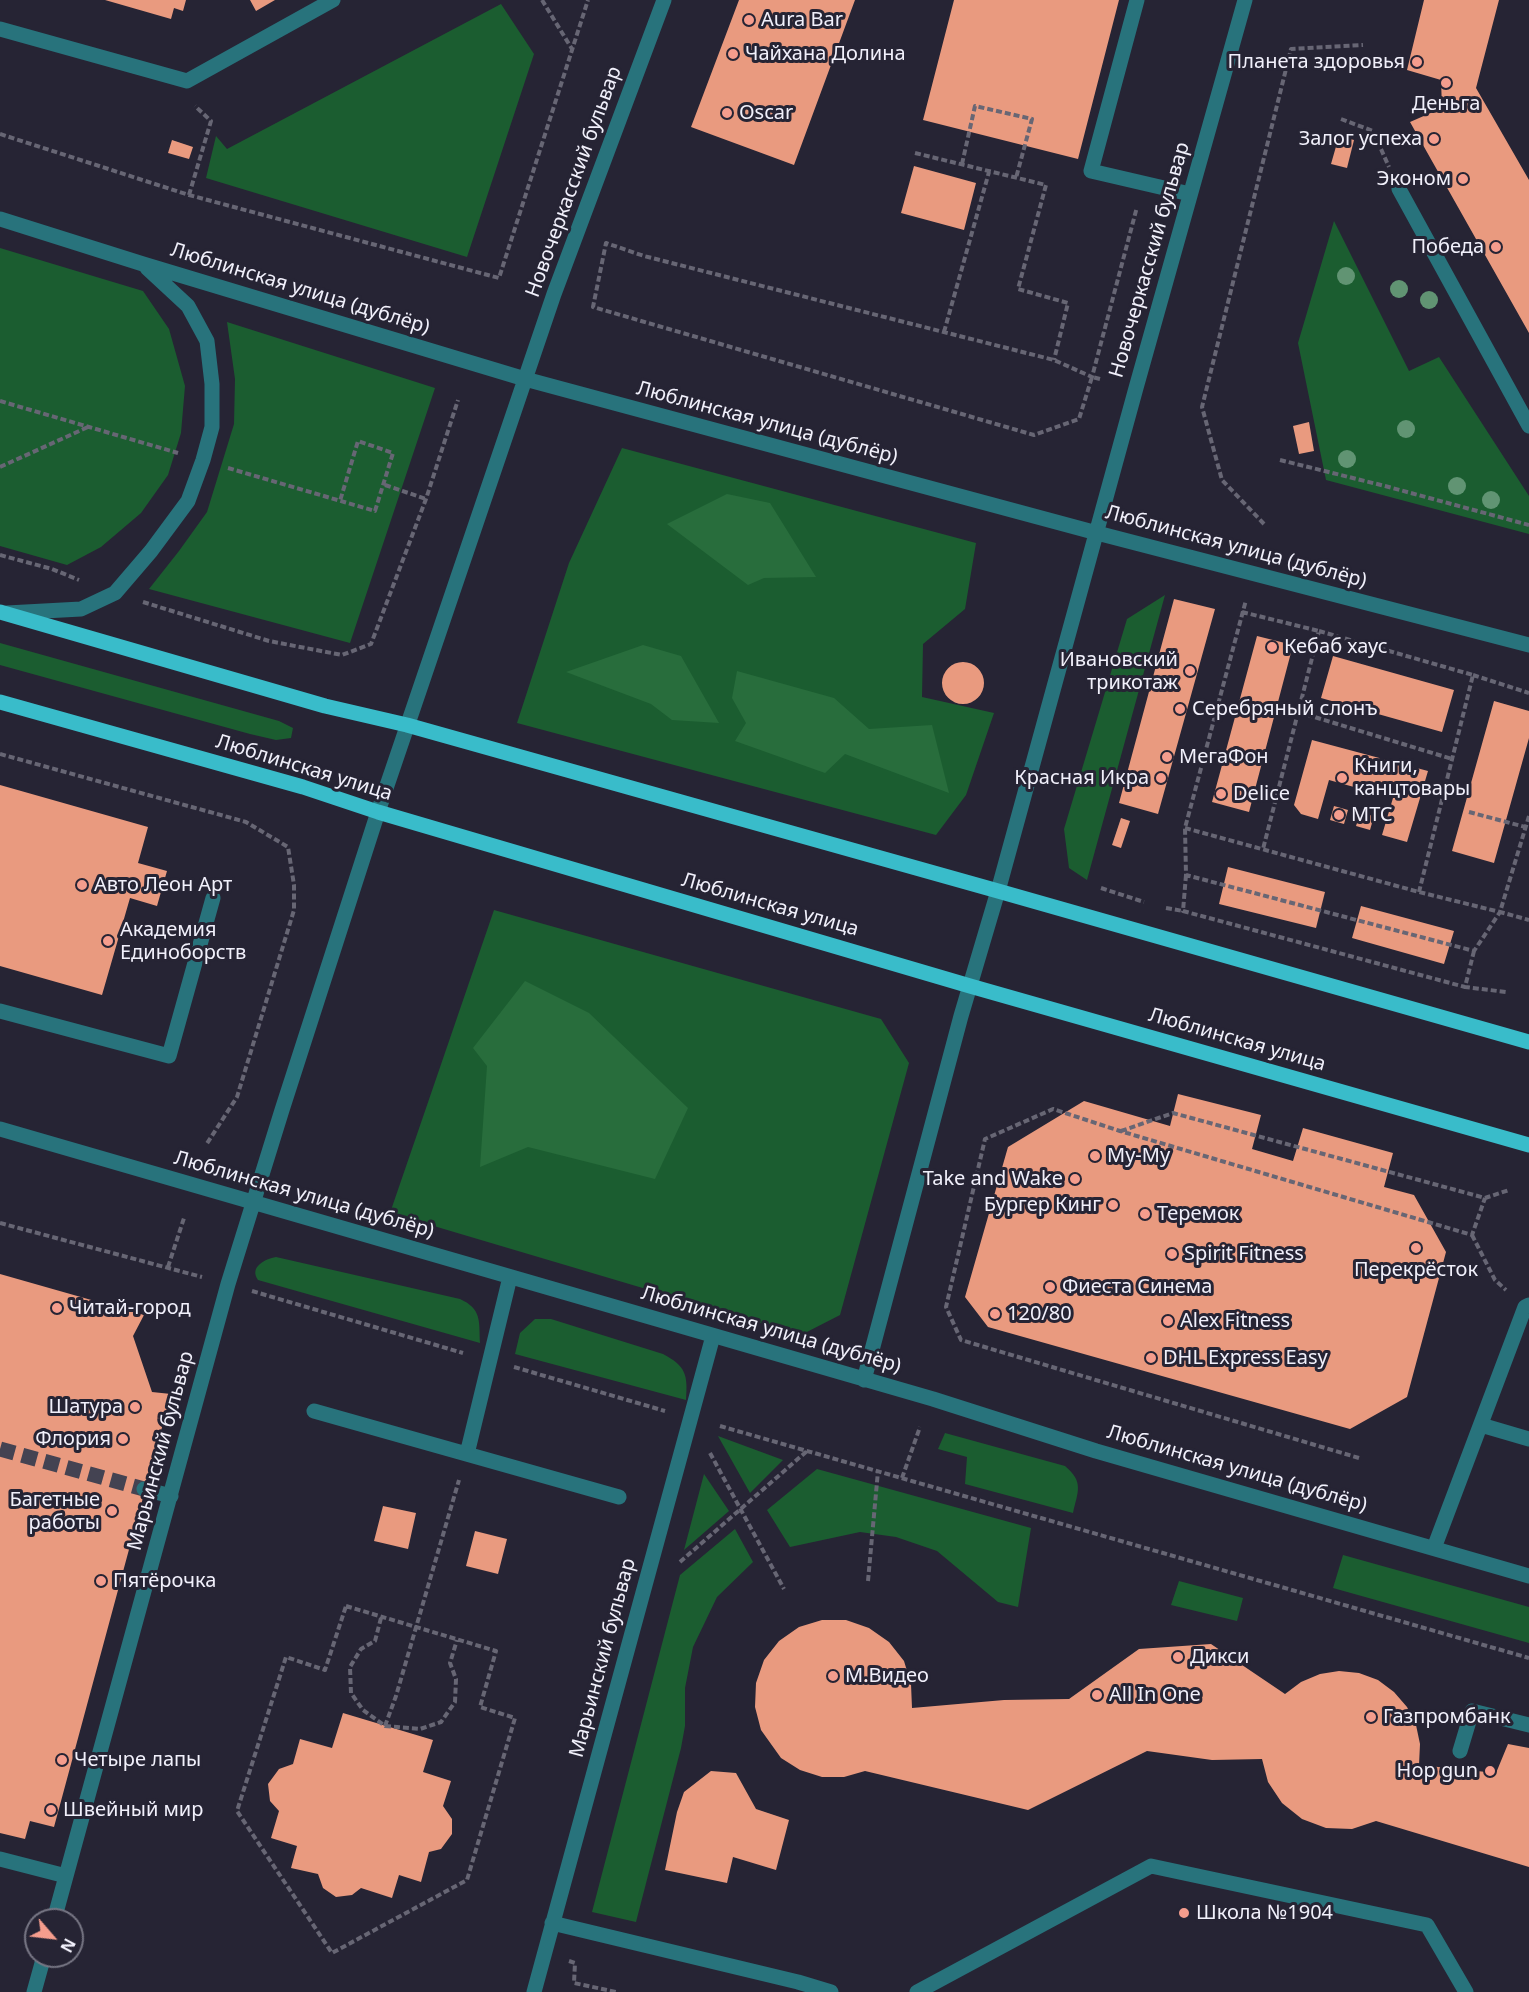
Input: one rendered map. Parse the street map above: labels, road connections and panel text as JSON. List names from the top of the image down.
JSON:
{
  "streets": {
    "main road": ["Люблинская улица"],
    "street": ["Новочеркасский бульвар", "Люблинская улица (дублёр)", "Марьинский бульвар"]
  },
  "crossings": [
    ["Новочеркасский бульвар", "Люблинская улица (дублёр)"],
    ["Новочеркасский бульвар", "Люблинская улица"],
    ["Новочеркасский бульвар", "Марьинский бульвар"],
    ["Люблинская улица (дублёр)", "Марьинский бульвар"],
    ["Люблинская улица", "Марьинский бульвар"]
  ],
  "places": [
    "Aura Bar",
    "Чайхана Долина",
    "Планета здоровья",
    "Деньга",
    "Oscar",
    "Залог успеха",
    "Эконом",
    "Победа",
    "Кебаб хаус",
    "Ивановский трикотаж",
    "Серебряный слонъ",
    "МегаФон",
    "Красная Икра",
    "Книги, канцтовары",
    "Delice",
    "МТС",
    "Авто Леон Арт",
    "Академия Единоборств",
    "Му-Му",
    "Take and Wake",
    "Бургер Кинг",
    "Теремок",
    "Перекрёсток",
    "Spirit Fitness",
    "Фиеста Синема",
    "Читай-город",
    "120/80",
    "Alex Fitness",
    "DHL Express Easy",
    "Шатура",
    "Флория",
    "Багетные работы",
    "Пятёрочка",
    "Дикси",
    "М.Видео",
    "All In One",
    "Газпромбанк",
    "Четыре лапы",
    "Hop gun",
    "Швейный мир",
    "Школа №1904"
  ],
  "north": "bottom right"
}
